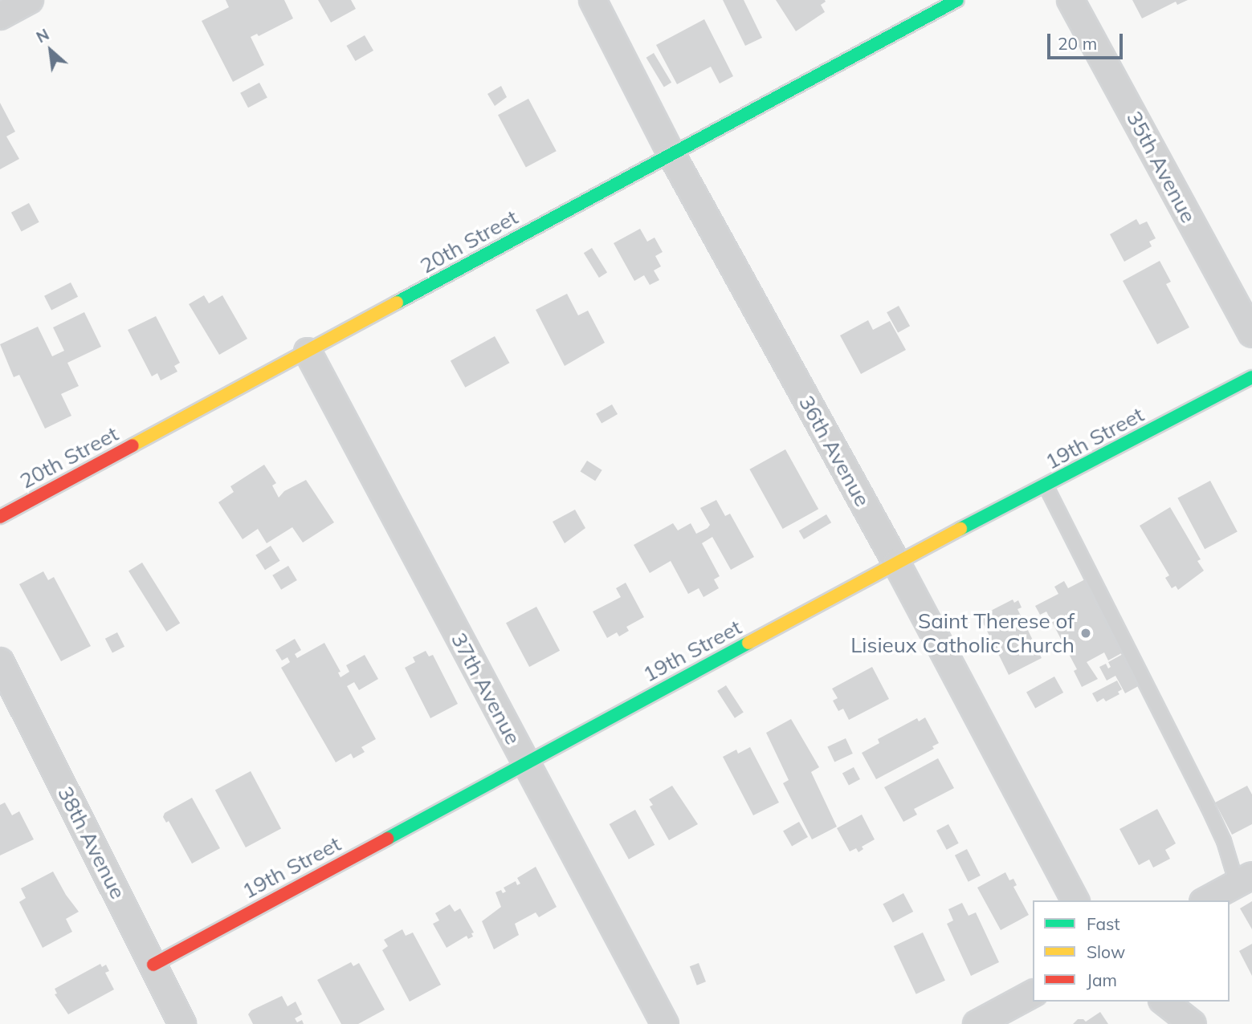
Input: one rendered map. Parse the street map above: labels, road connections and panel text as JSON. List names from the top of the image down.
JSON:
{
  "streets": {
    "street": [
      "35th Avenue",
      "20th Street",
      "19th Street",
      "36th Avenue",
      "37th Avenue",
      "38th Avenue"
    ]
  },
  "crossings": [
    ["20th Street", "36th Avenue"],
    ["20th Street", "37th Avenue"],
    ["19th Street", "36th Avenue"],
    ["19th Street", "37th Avenue"],
    ["19th Street", "38th Avenue"]
  ],
  "places": ["Saint Therese of Lisieux Catholic Church"],
  "legend": ["Fast", "Slow", "Jam"],
  "scale_bar": "20 m",
  "north": "top left"
}
